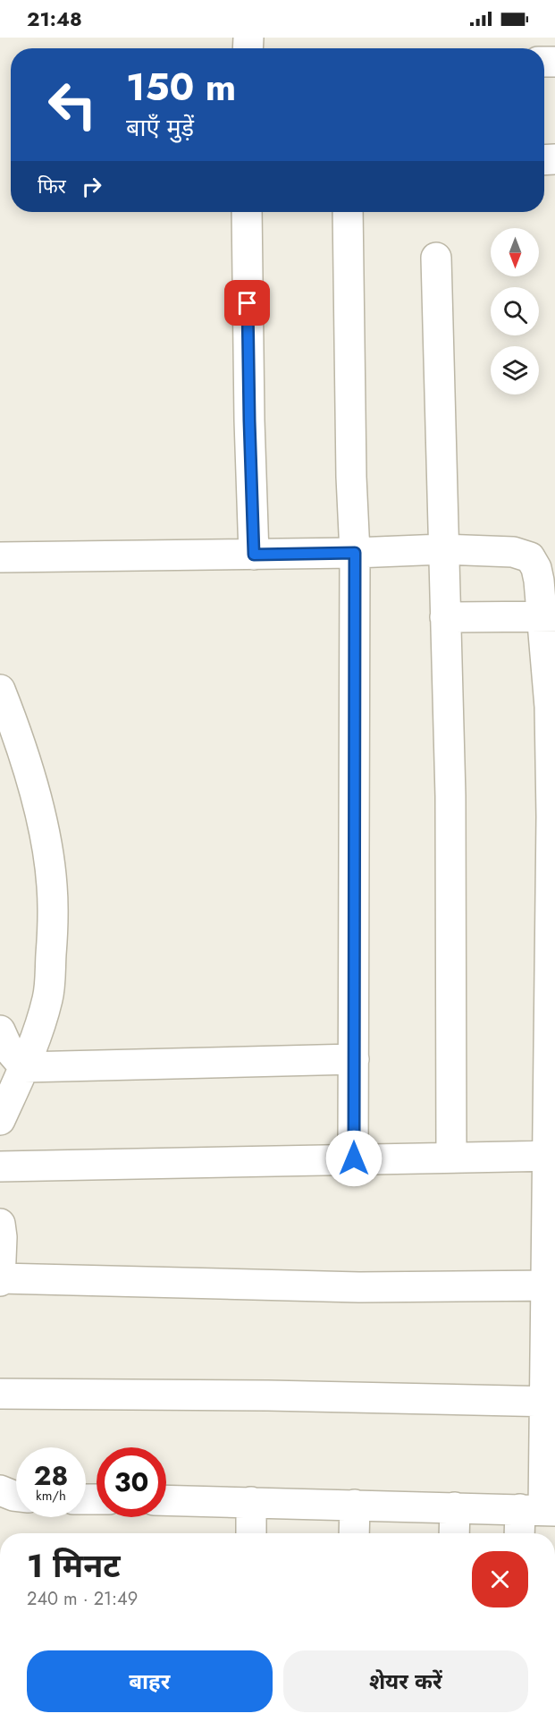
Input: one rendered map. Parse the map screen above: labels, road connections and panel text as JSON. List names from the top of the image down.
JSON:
{
  "north": "bottom",
  "page": {
    "status": "21:48",
    "turn": ["150 m", "बाएँ मुड़ें"],
    "then": "फिर",
    "speed": "28 km/h",
    "limit": "30",
    "heading": ["1 मिनट", "240 m · 21:49"],
    "buttons": ["बाहर", "शेयर करें"]
  }
}
